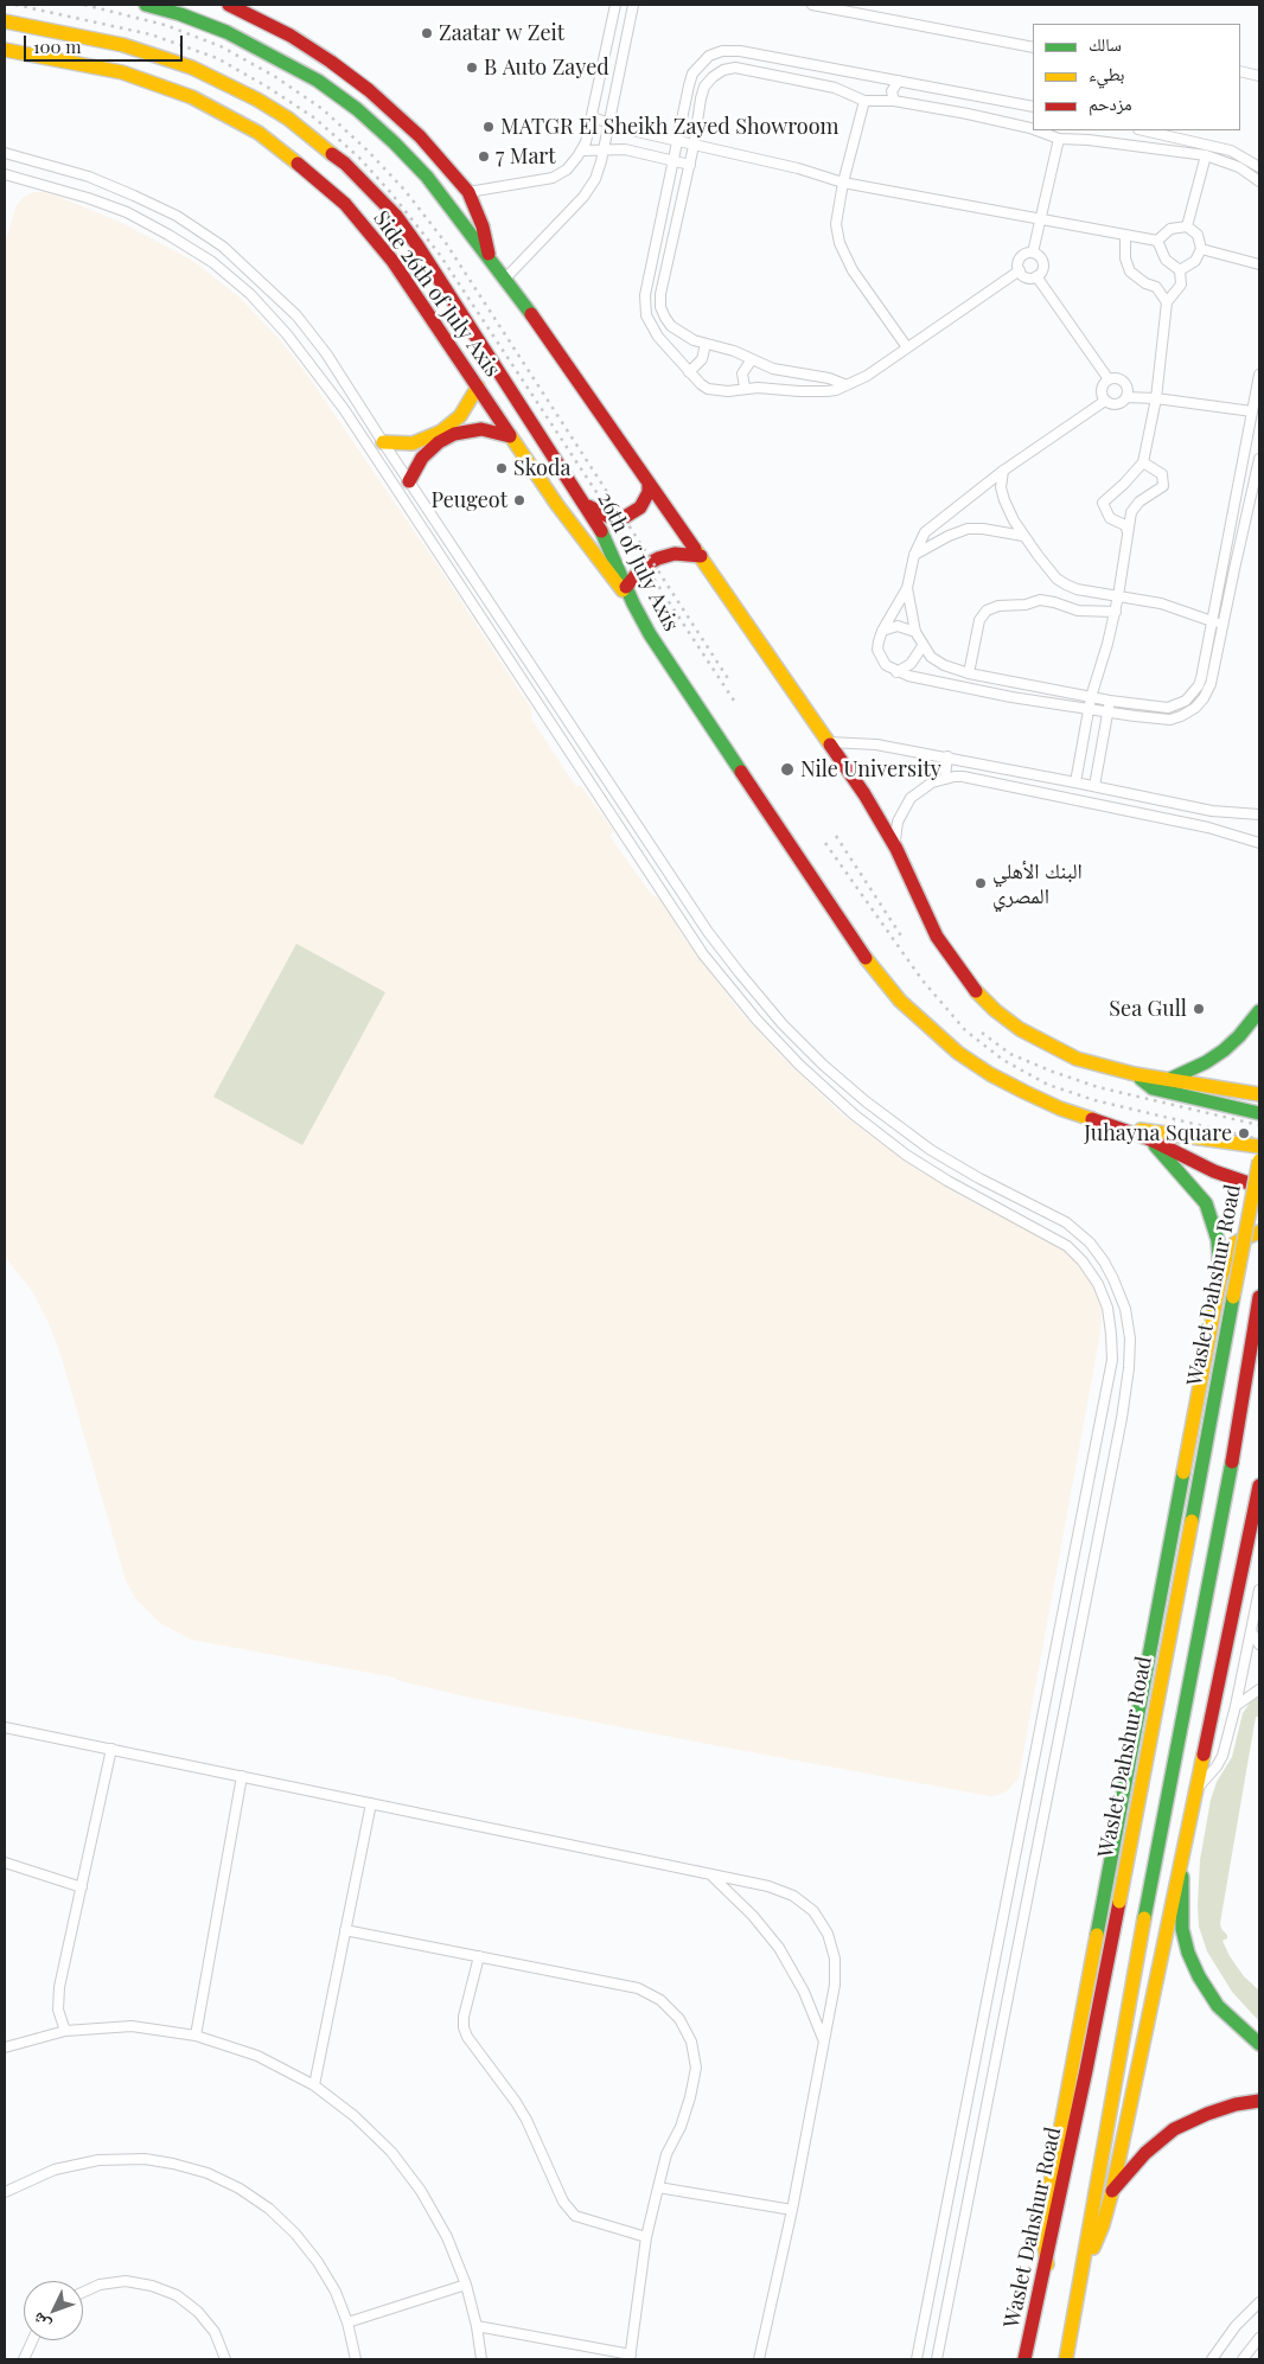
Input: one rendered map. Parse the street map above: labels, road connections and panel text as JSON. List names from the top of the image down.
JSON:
{
  "streets": {
    "main road": ["Side 26th of July Axis", "26th of July Axis", "Waslet Dahshur Road"]
  },
  "crossings": [
    ["Side 26th of July Axis", "26th of July Axis"]
  ],
  "places": [
    "Zaatar w Zeit",
    "B Auto Zayed",
    "MATGR El Sheikh Zayed Showroom",
    "7 Mart",
    "Skoda",
    "Peugeot",
    "Nile University",
    "البنك الأهلي المصري",
    "Sea Gull",
    "Juhayna Square"
  ],
  "legend": ["سالك", "بطيء", "مزدحم"],
  "scale_bar": "100 m",
  "north": "bottom left"
}
